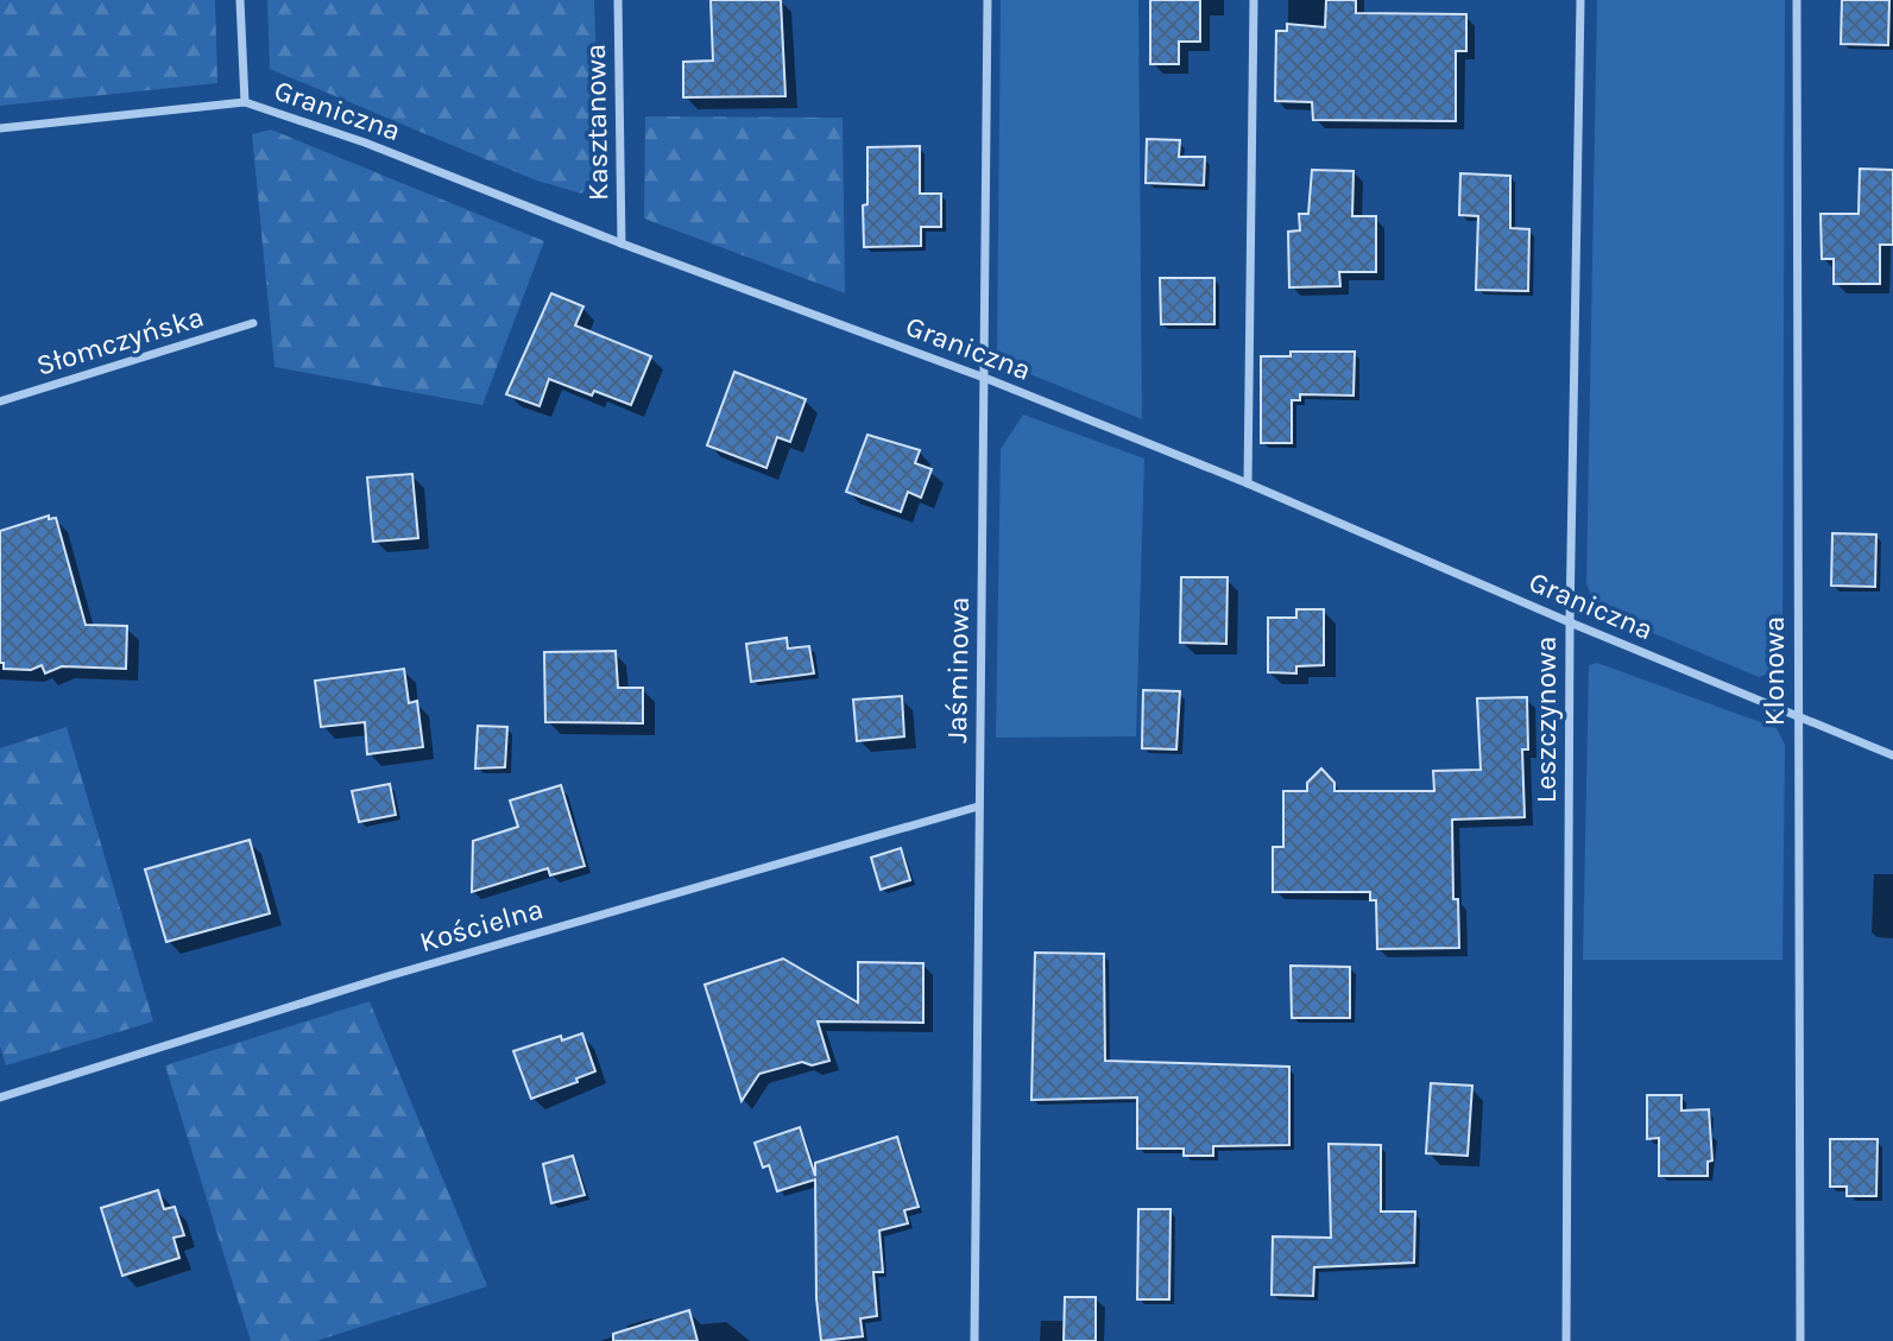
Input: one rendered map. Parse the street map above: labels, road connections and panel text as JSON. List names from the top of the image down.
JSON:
{
  "streets": {
    "street": [
      "Graniczna",
      "Kasztanowa",
      "Słomczyńska",
      "Jaśminowa",
      "Klonowa",
      "Leszczynowa",
      "Kościelna"
    ]
  },
  "crossings": [
    ["Graniczna", "Kasztanowa"],
    ["Graniczna", "Jaśminowa"],
    ["Graniczna", "Klonowa"],
    ["Graniczna", "Leszczynowa"],
    ["Jaśminowa", "Kościelna"]
  ]
}
